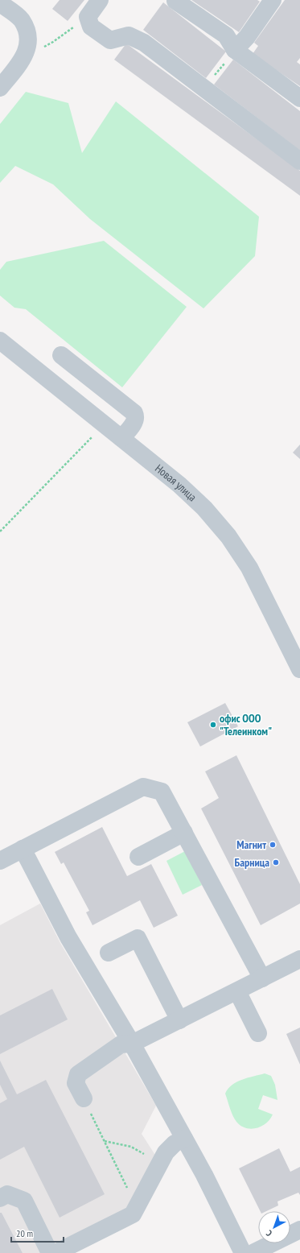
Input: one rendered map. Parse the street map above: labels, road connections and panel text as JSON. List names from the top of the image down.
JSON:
{
  "streets": {
    "street": ["Новая улица"]
  },
  "places": ["офис ООО \"Телеинком\"", "Магнит", "Барница"],
  "scale_bar": "20 m",
  "north": "bottom left"
}
